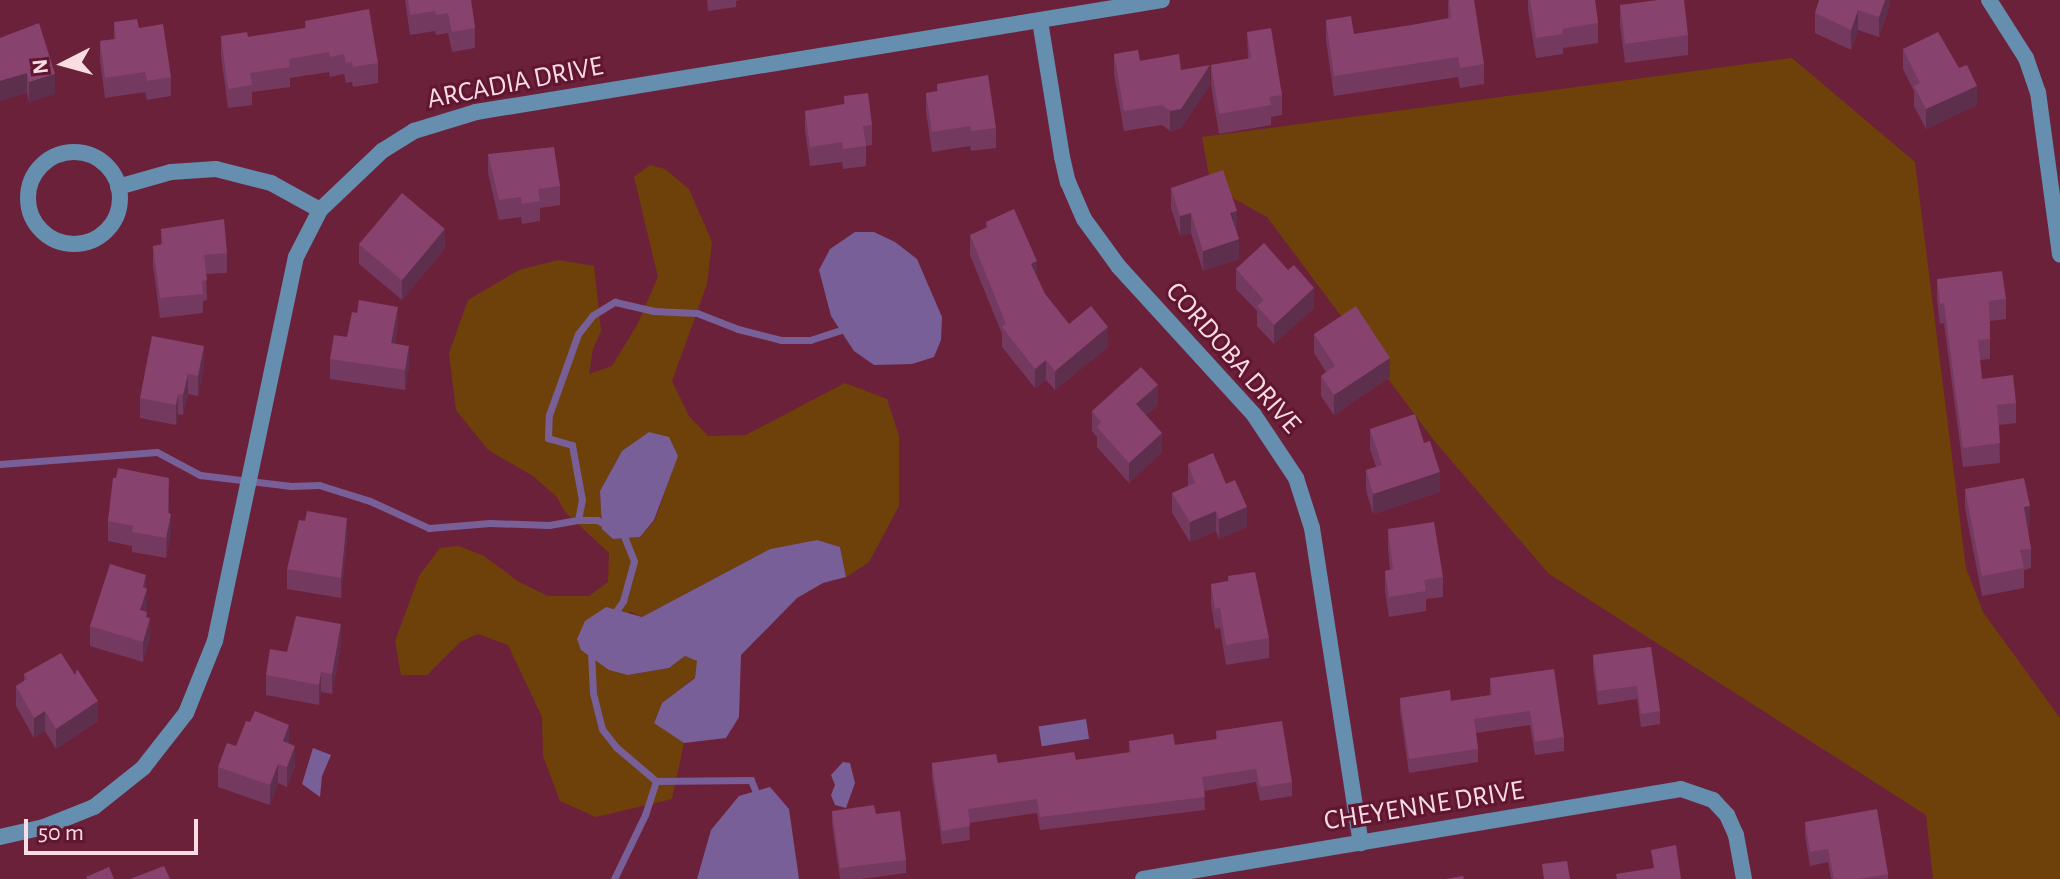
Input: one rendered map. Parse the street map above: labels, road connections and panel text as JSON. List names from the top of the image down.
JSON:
{
  "streets": {
    "street": ["ARCADIA DRIVE", "CORDOBA DRIVE", "CHEYENNE DRIVE"]
  },
  "crossings": [
    ["ARCADIA DRIVE", "CORDOBA DRIVE"],
    ["CORDOBA DRIVE", "CHEYENNE DRIVE"]
  ],
  "scale_bar": "50 m",
  "north": "left"
}
